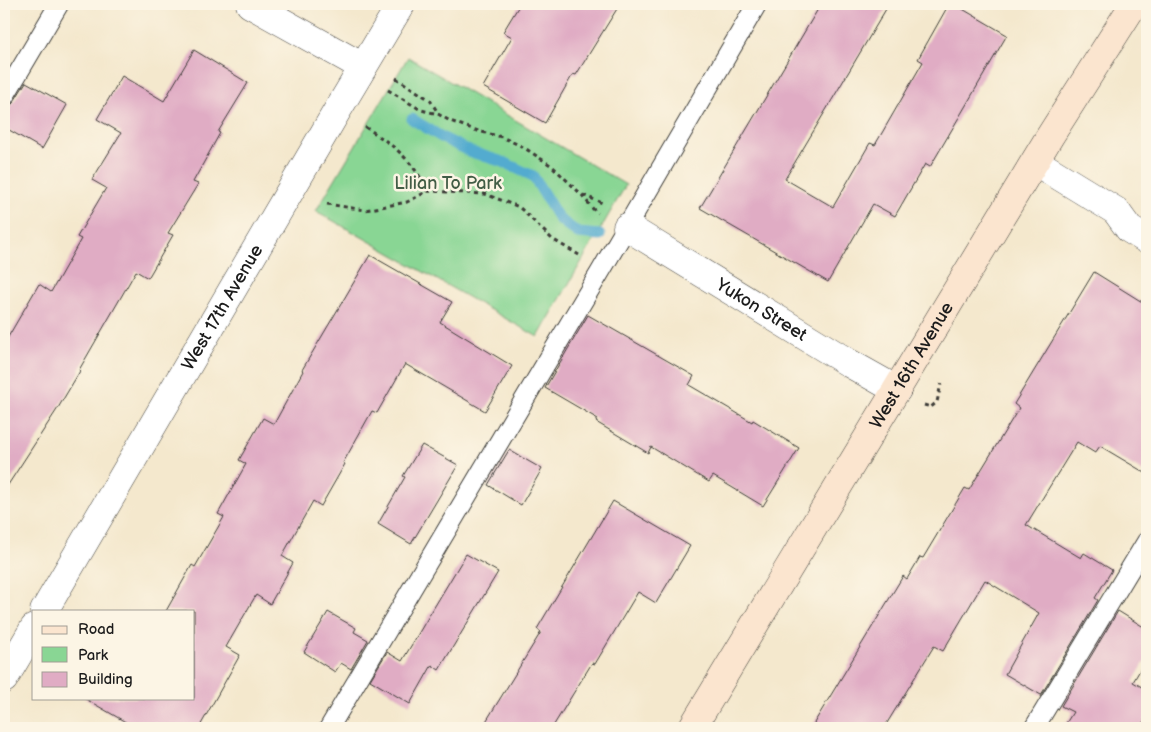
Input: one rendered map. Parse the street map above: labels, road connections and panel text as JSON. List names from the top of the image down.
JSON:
{
  "streets": {
    "street": ["West 17th Avenue", "Yukon Street", "West 16th Avenue"]
  },
  "crossings": [
    ["Yukon Street", "West 16th Avenue"]
  ],
  "parks": ["Lilian To Park"],
  "legend": ["Road", "Park", "Building"]
}
